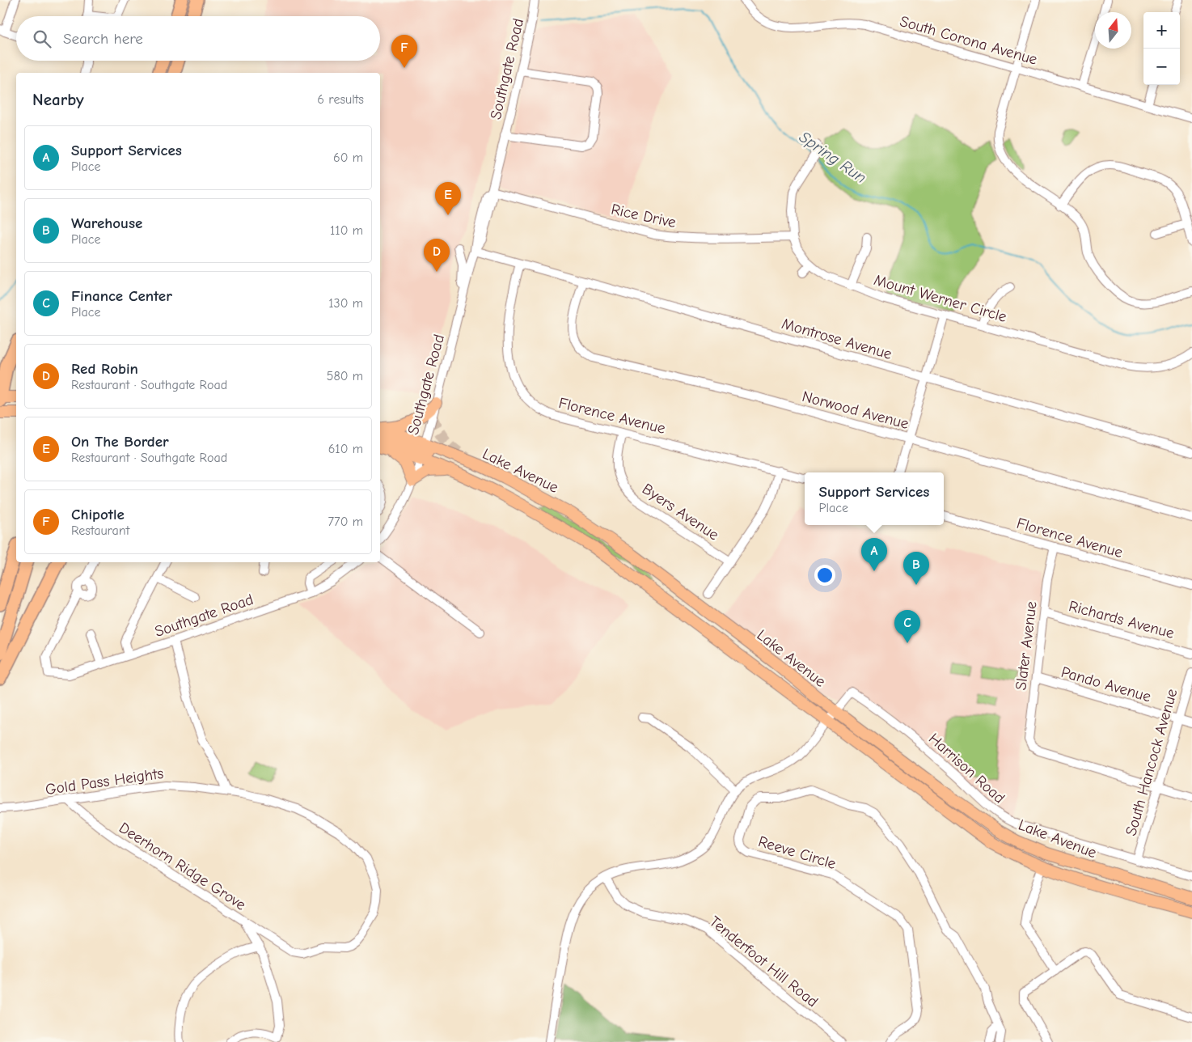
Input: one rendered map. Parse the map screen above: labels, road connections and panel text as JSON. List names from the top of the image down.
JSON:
{
  "streets": {
    "main road": ["Lake Avenue"],
    "street": [
      "South Corona Avenue",
      "Southgate Road",
      "Rice Drive",
      "Mount Werner Circle",
      "Montrose Avenue",
      "Norwood Avenue",
      "Florence Avenue",
      "Byers Avenue",
      "Richards Avenue",
      "Slater Avenue",
      "Pando Avenue",
      "South Hancock Avenue",
      "Harrison Road",
      "Gold Pass Heights",
      "Reeve Circle",
      "Deerhorn Ridge Grove",
      "Tenderfoot Hill Road"
    ]
  },
  "crossings": [
    ["Southgate Road", "Rice Drive"],
    ["Southgate Road", "Montrose Avenue"],
    ["Southgate Road", "Lake Avenue"],
    ["Rice Drive", "Mount Werner Circle"],
    ["Montrose Avenue", "Norwood Avenue"],
    ["Montrose Avenue", "Florence Avenue"],
    ["Florence Avenue", "Byers Avenue"],
    ["Florence Avenue", "Slater Avenue"],
    ["Lake Avenue", "Harrison Road"],
    ["Richards Avenue", "Slater Avenue"],
    ["Slater Avenue", "Pando Avenue"],
    ["Slater Avenue", "South Hancock Avenue"],
    ["Pando Avenue", "South Hancock Avenue"],
    ["South Hancock Avenue", "Harrison Road"],
    ["Gold Pass Heights", "Deerhorn Ridge Grove"]
  ],
  "water": ["Spring Run"],
  "north": "top",
  "page": {
    "map_buttons": ["+", "−"],
    "search": "Search here",
    "pins": [
      "F",
      "E",
      "D",
      "A",
      "B",
      "C"
    ],
    "heading": ["Nearby", "6 results"],
    "list": [
      {
        "mark": "A",
        "name": "Support Services",
        "note": "Place",
        "value": "60 m"
      },
      {
        "mark": "B",
        "name": "Warehouse",
        "note": "Place",
        "value": "110 m"
      },
      {
        "mark": "C",
        "name": "Finance Center",
        "note": "Place",
        "value": "130 m"
      },
      {
        "mark": "D",
        "name": "Red Robin",
        "note": "Restaurant · Southgate Road",
        "value": "580 m"
      },
      {
        "mark": "E",
        "name": "On The Border",
        "note": "Restaurant · Southgate Road",
        "value": "610 m"
      },
      {
        "mark": "F",
        "name": "Chipotle",
        "note": "Restaurant",
        "value": "770 m"
      }
    ],
    "popup": ["Support Services", "Place"]
  }
}
